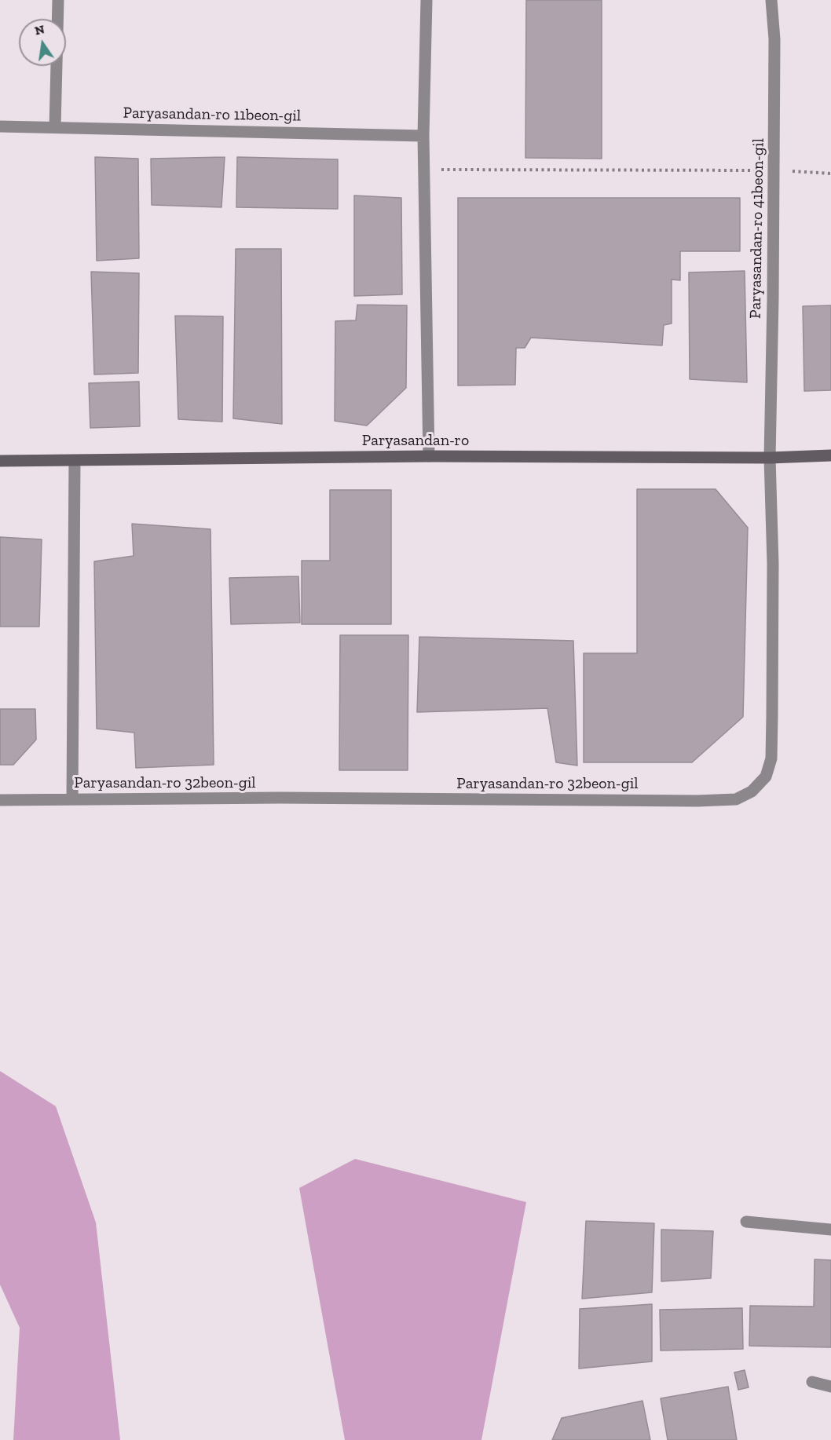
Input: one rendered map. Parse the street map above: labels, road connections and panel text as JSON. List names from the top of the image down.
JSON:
{
  "streets": {
    "street": [
      "Paryasandan-ro 11beon-gil",
      "Paryasandan-ro 41beon-gil",
      "Paryasandan-ro",
      "Paryasandan-ro 32beon-gil"
    ]
  },
  "crossings": [
    ["Paryasandan-ro 41beon-gil", "Paryasandan-ro"],
    ["Paryasandan-ro 41beon-gil", "Paryasandan-ro 32beon-gil"],
    ["Paryasandan-ro", "Paryasandan-ro 32beon-gil"]
  ],
  "north": "top"
}
